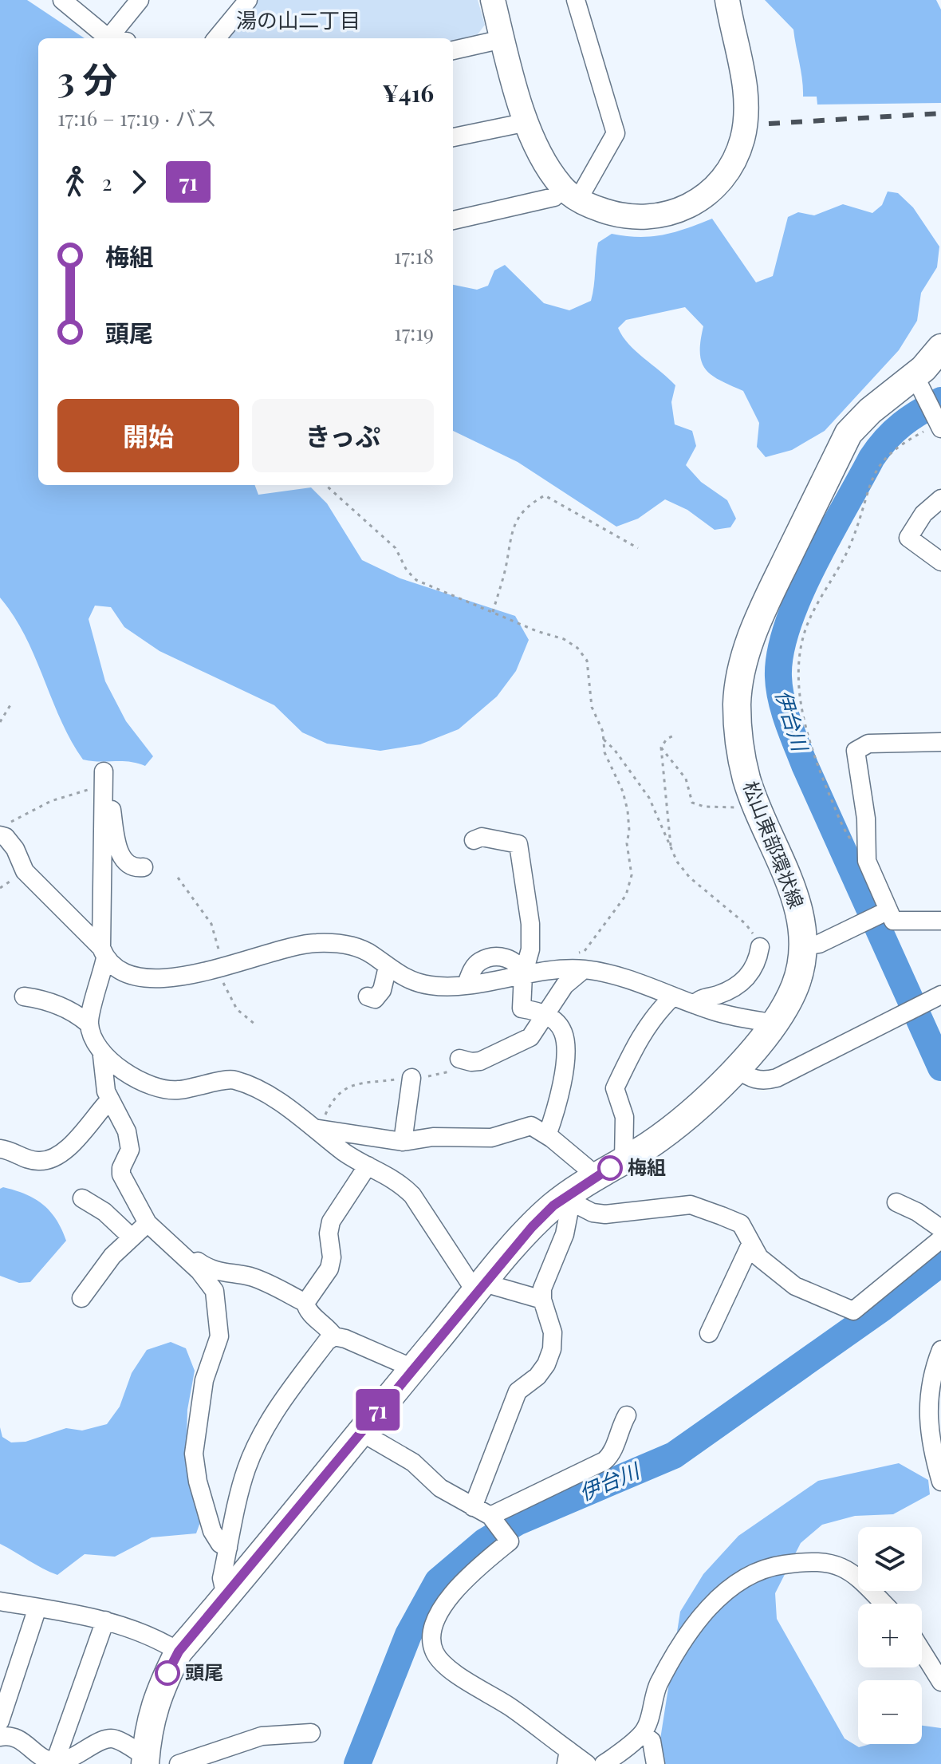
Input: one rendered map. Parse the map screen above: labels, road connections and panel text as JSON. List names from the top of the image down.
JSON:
{
  "streets": {
    "main road": ["松山東部環状線"]
  },
  "districts": ["湯の山二丁目"],
  "water": ["伊台川"],
  "places": ["梅組", "頭尾"],
  "lines": ["bus line 71"],
  "page": {
    "on_map": "71",
    "heading": ["3 分", "17:16 – 17:19 · バス", "¥416"],
    "legs": ["2", "71"],
    "list": [
      {
        "name": "梅組",
        "value": "17:18"
      },
      {
        "name": "頭尾",
        "value": "17:19"
      }
    ],
    "buttons": ["開始", "きっぷ"],
    "map_buttons": ["+", "−"]
  }
}
